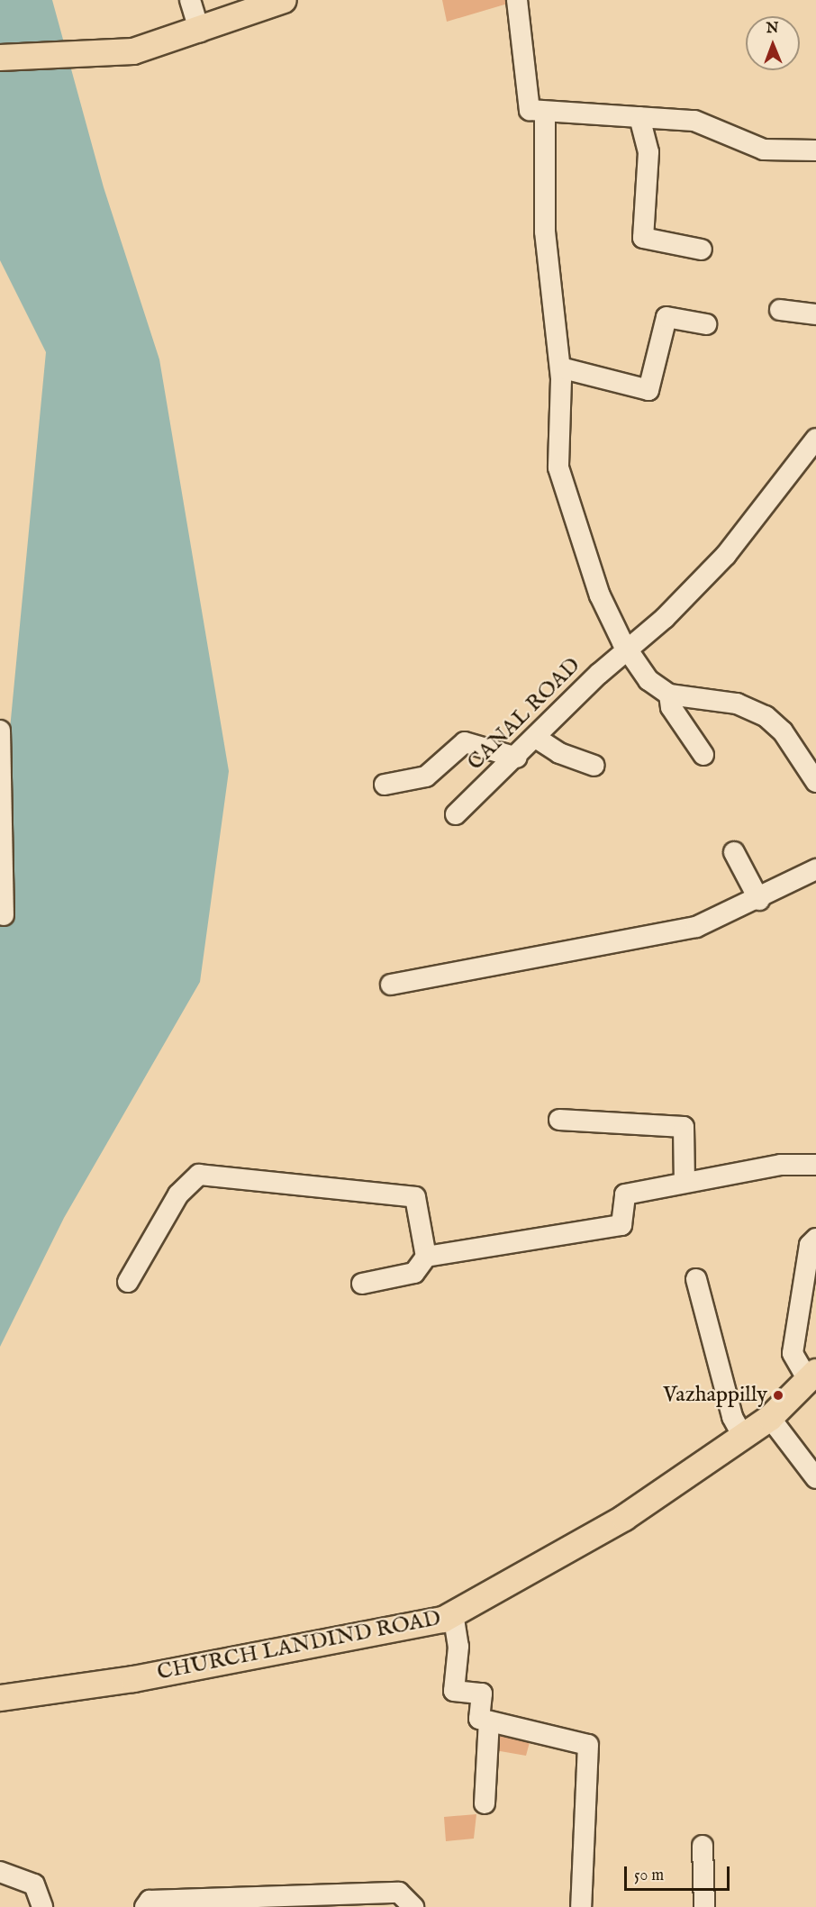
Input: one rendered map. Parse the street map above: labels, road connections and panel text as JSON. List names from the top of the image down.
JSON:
{
  "streets": {
    "main road": ["CHURCH LANDIND ROAD"],
    "street": ["CANAL ROAD"]
  },
  "places": ["Vazhappilly"],
  "scale_bar": "50 m",
  "north": "top"
}
